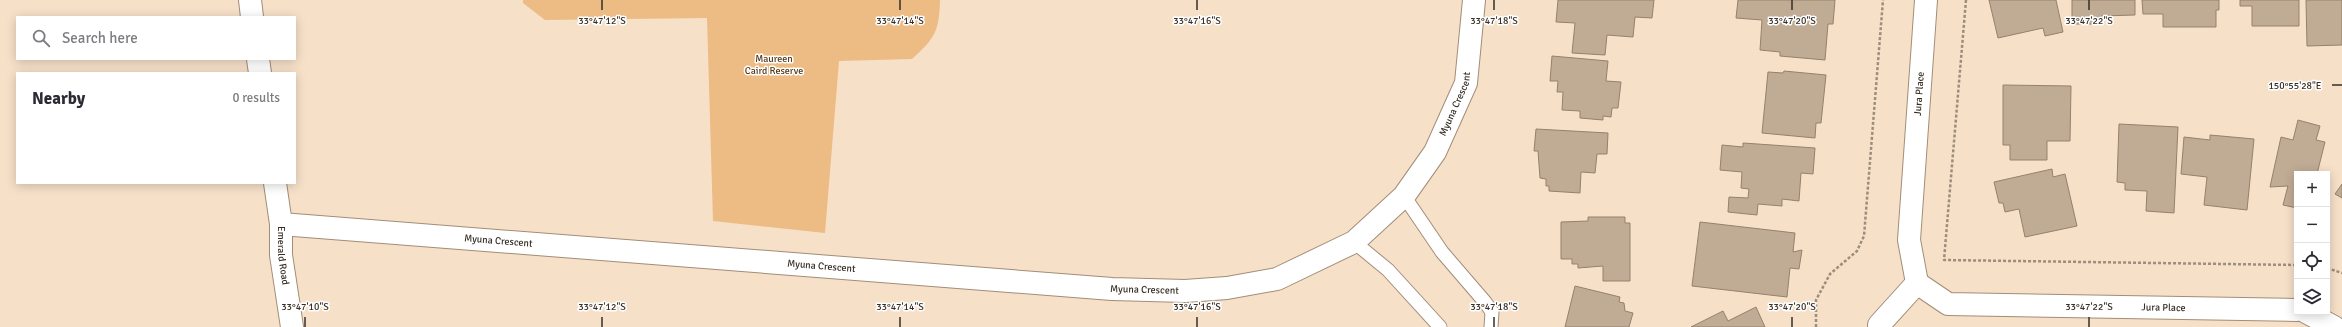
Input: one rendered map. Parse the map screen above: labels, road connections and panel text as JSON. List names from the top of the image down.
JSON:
{
  "streets": {
    "street": ["Jura Place", "Myuna Crescent", "Emerald Road"]
  },
  "crossings": [
    ["Myuna Crescent", "Emerald Road"]
  ],
  "parks": ["Maureen Caird Reserve"],
  "page": {
    "search": "Search here",
    "heading": ["Nearby", "0 results"],
    "map_buttons": ["+", "−"]
  },
  "coordinates": [
    "33°47'12\"S",
    "33°47'14\"S",
    "33°47'16\"S",
    "33°47'18\"S",
    "33°47'20\"S",
    "33°47'22\"S",
    "150°55'28\"E",
    "33°47'10\"S"
  ]
}
